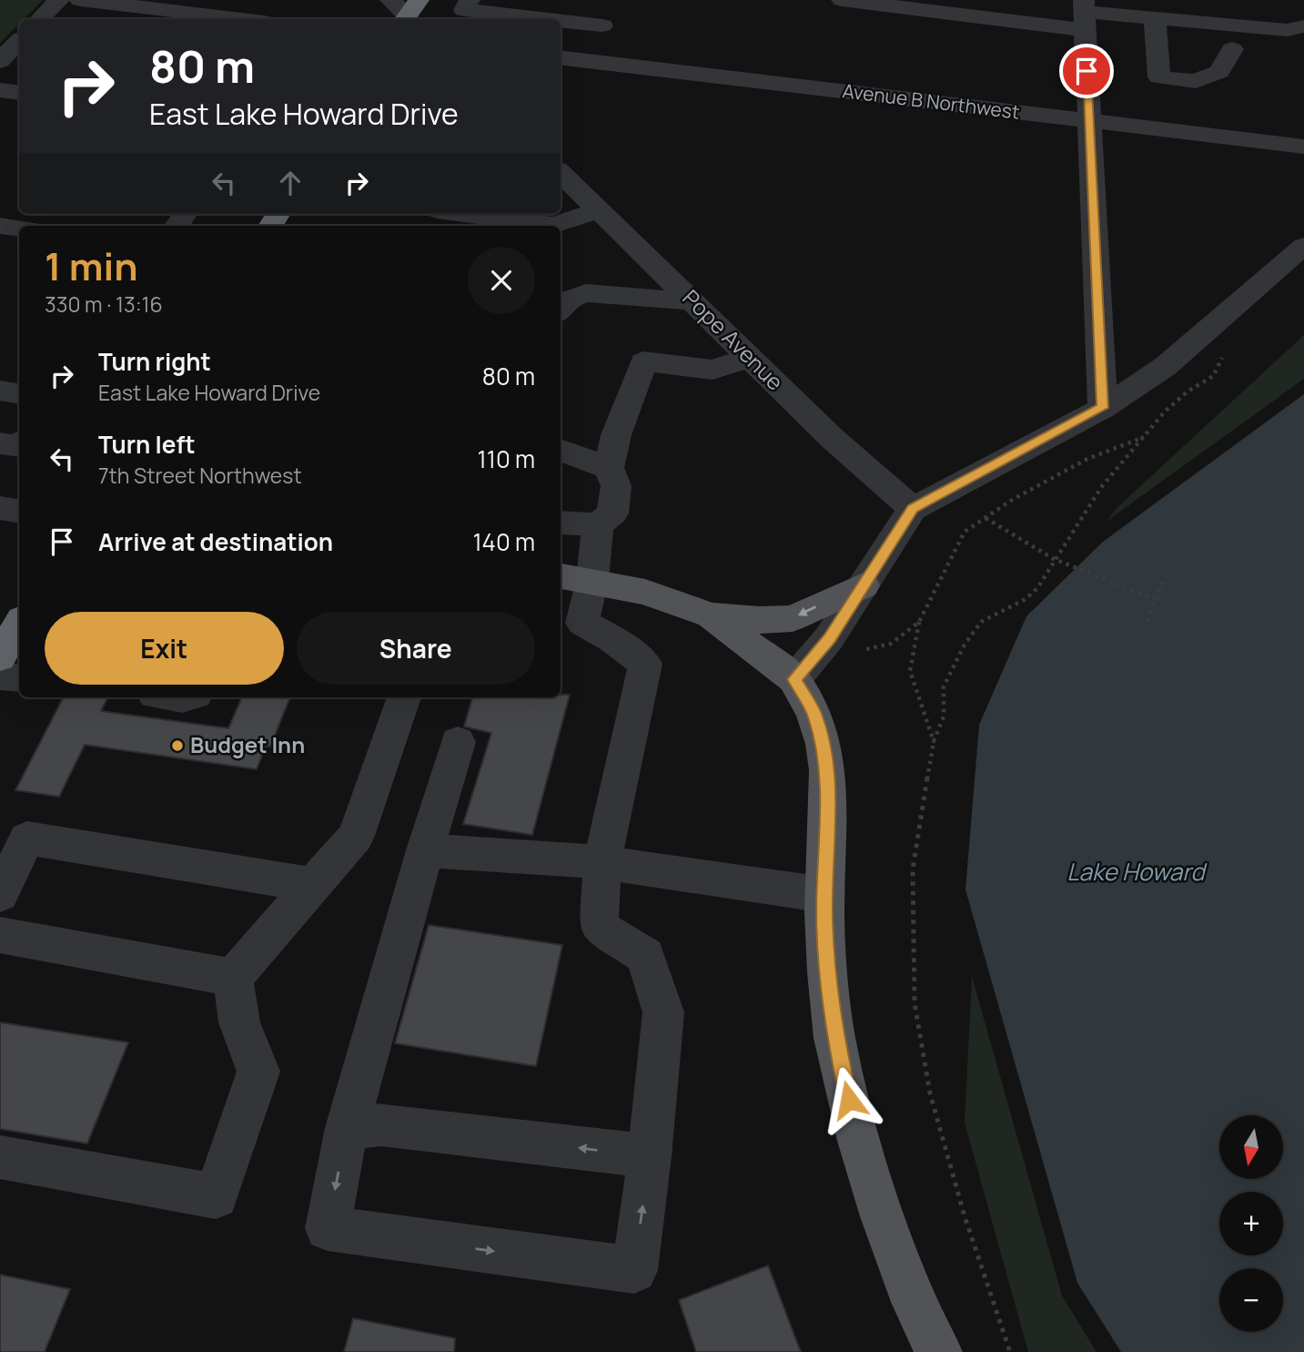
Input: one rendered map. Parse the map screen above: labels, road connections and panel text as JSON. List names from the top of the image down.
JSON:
{
  "streets": {
    "street": ["Avenue B Northwest", "Pope Avenue"]
  },
  "water": ["Lake Howard"],
  "places": ["Budget Inn"],
  "north": "bottom",
  "page": {
    "turn": ["80 m", "East Lake Howard Drive"],
    "heading": ["1 min", "330 m · 13:16"],
    "list": [
      {
        "name": "Turn right",
        "note": "East Lake Howard Drive",
        "value": "80 m"
      },
      {
        "name": "Turn left",
        "note": "7th Street Northwest",
        "value": "110 m"
      },
      {
        "name": "Arrive at destination",
        "value": "140 m"
      }
    ],
    "buttons": ["Exit", "Share"],
    "map_buttons": ["+", "−"]
  }
}
